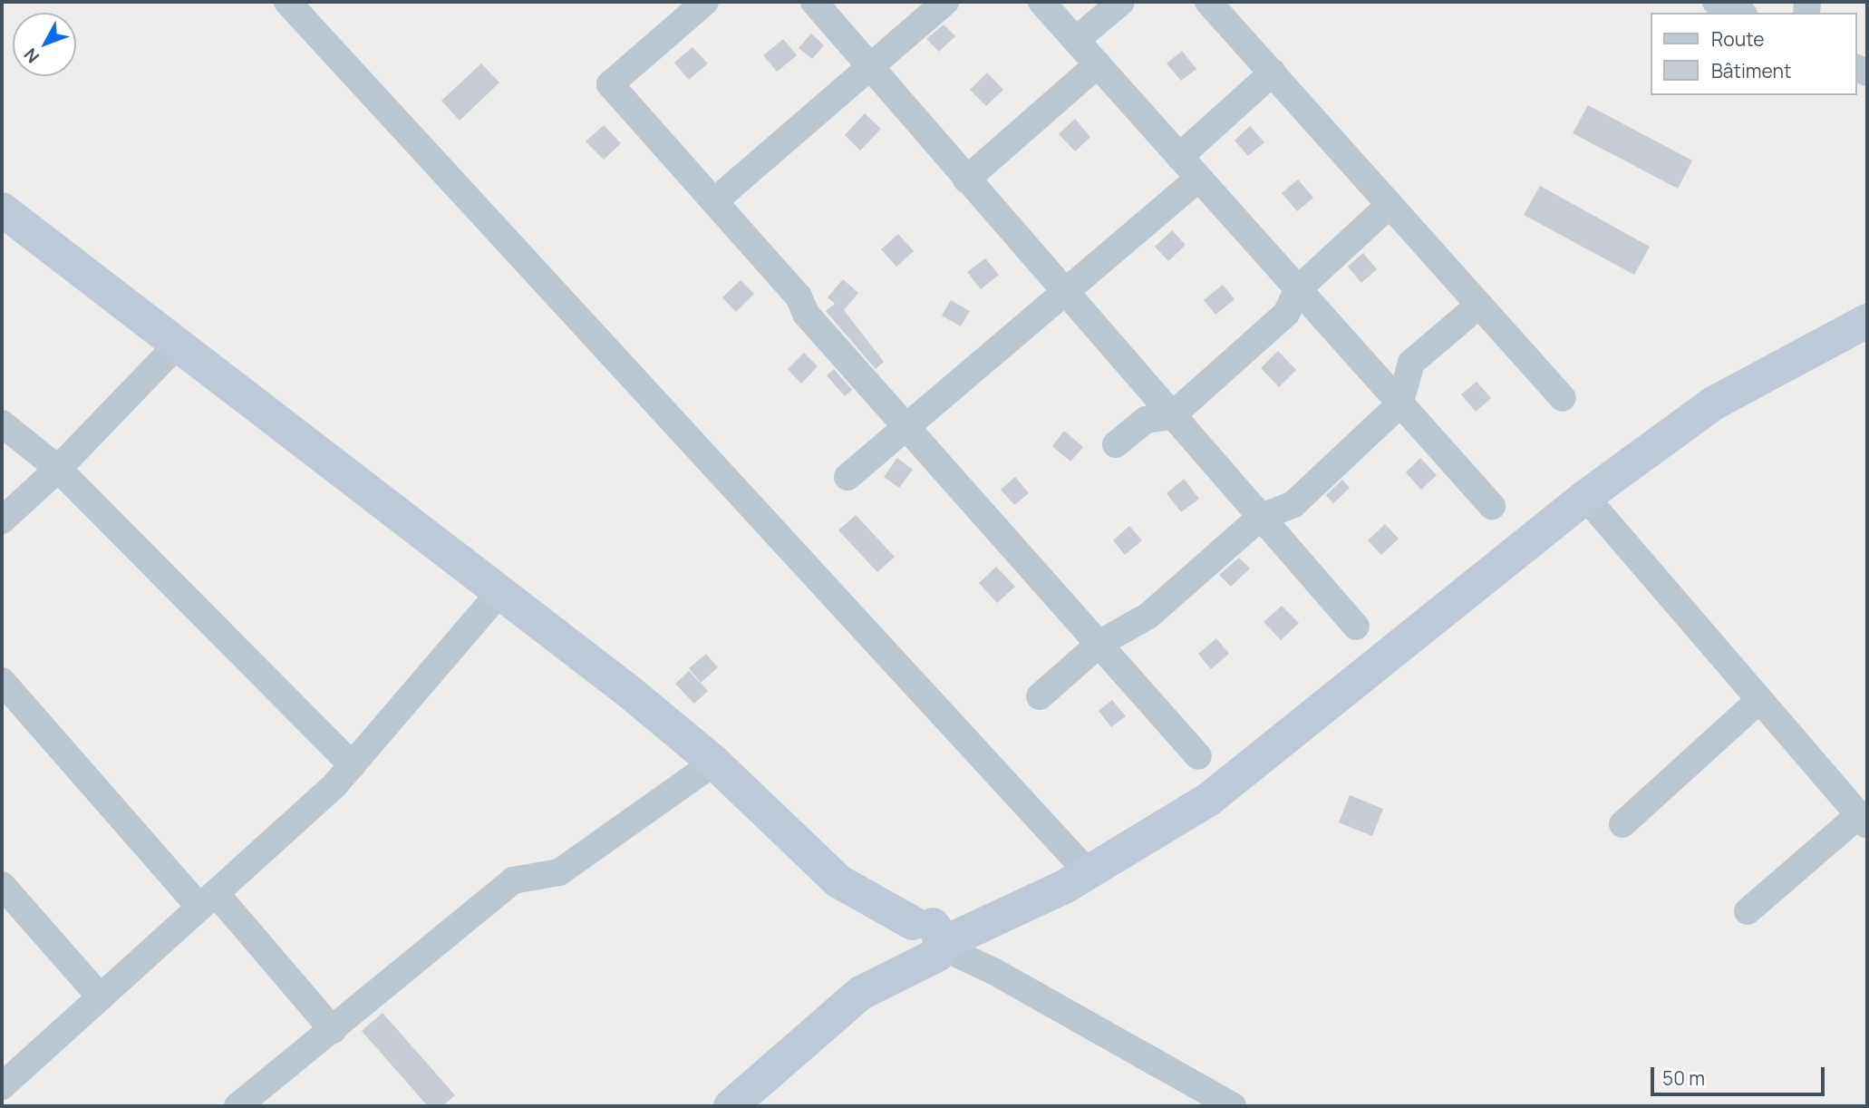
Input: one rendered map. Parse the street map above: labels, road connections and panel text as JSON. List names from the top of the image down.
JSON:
{
  "legend": ["Route", "Bâtiment"],
  "scale_bar": "50 m",
  "north": "bottom left"
}
